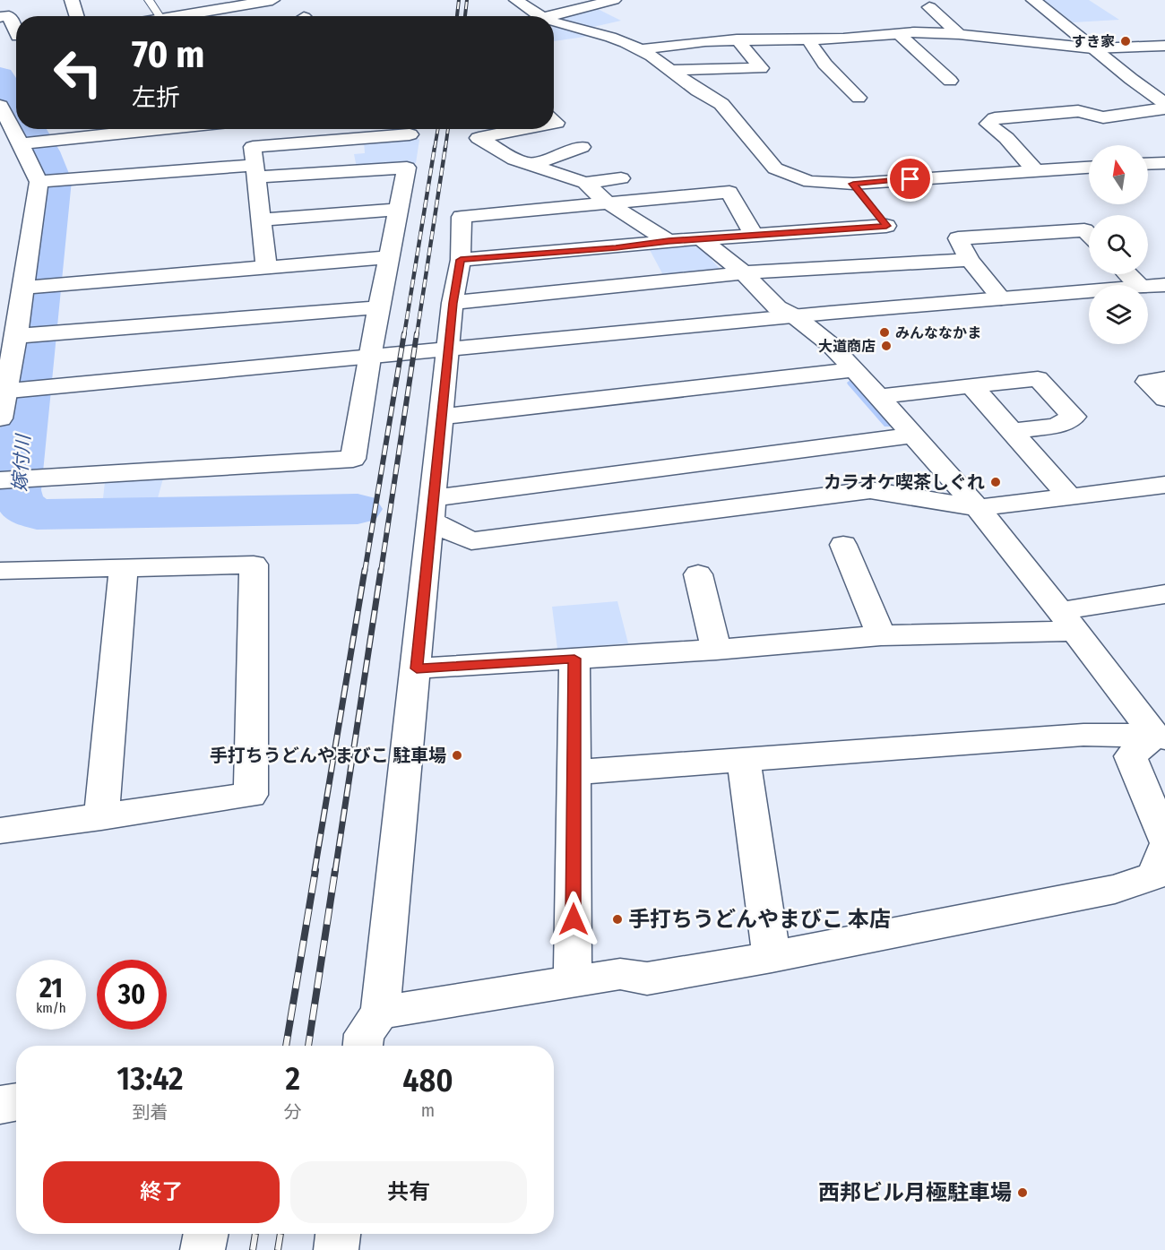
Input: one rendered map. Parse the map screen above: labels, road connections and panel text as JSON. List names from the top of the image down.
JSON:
{
  "water": ["嫁付川"],
  "places": [
    "すき家",
    "みんななかま",
    "大道商店",
    "カラオケ喫茶しぐれ",
    "手打ちうどんやまびこ 駐車場",
    "手打ちうどんやまびこ 本店",
    "西邦ビル月極駐車場"
  ],
  "north": "top",
  "page": {
    "turn": ["70 m", "左折"],
    "speed": "21 km/h",
    "limit": "30",
    "eta": [
      "13:42",
      "到着",
      "2",
      "分",
      "480",
      "m"
    ],
    "buttons": ["終了", "共有"]
  }
}
